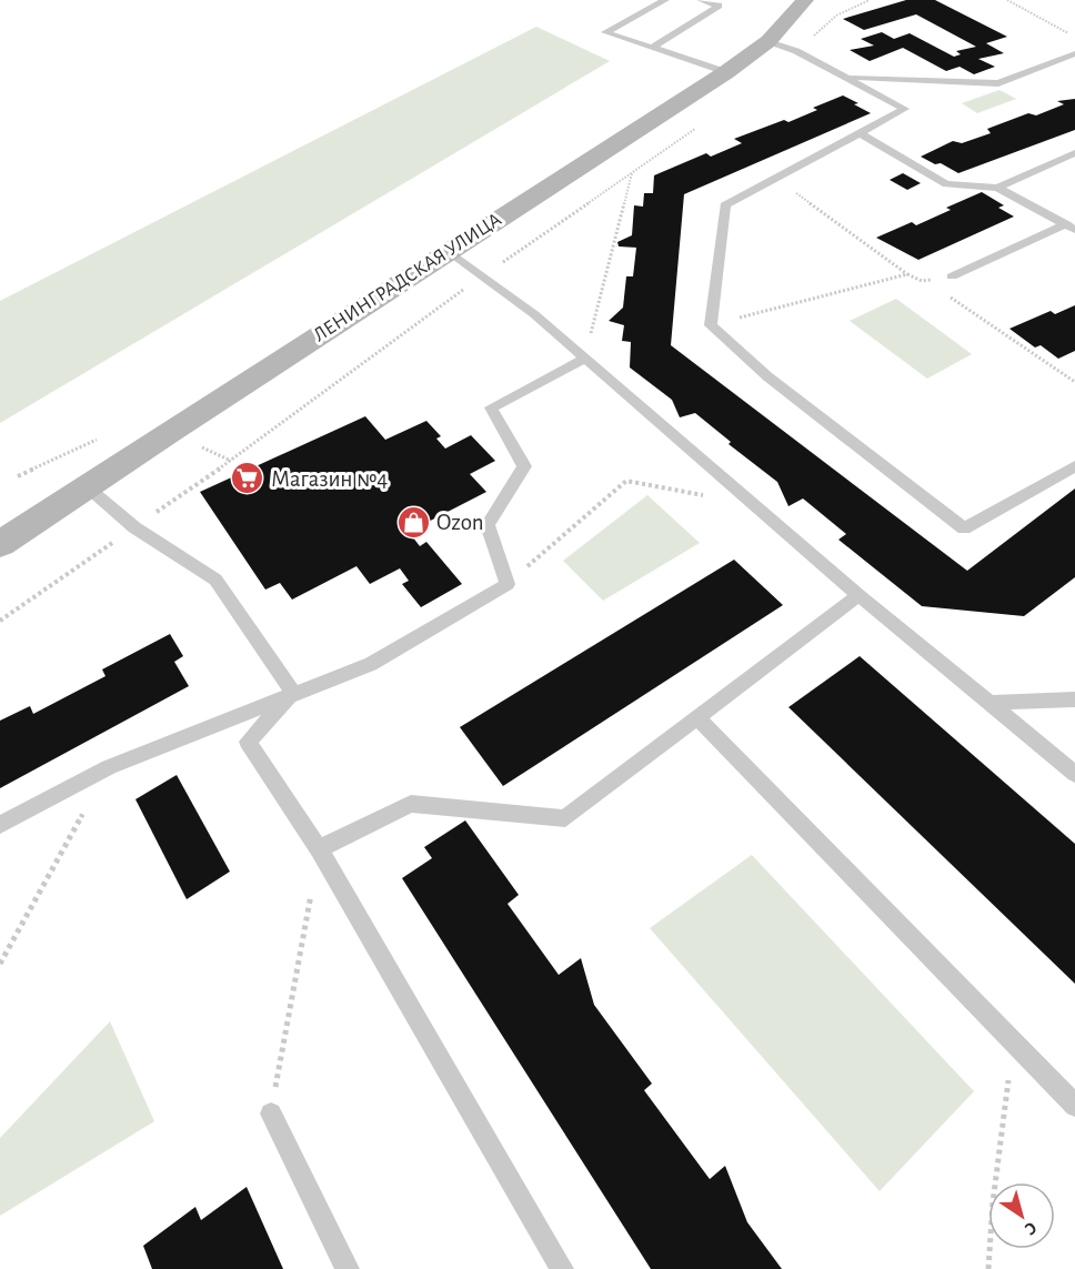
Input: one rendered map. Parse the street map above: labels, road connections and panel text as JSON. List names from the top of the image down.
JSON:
{
  "streets": {
    "street": ["ЛЕНИНГРАДСКАЯ УЛИЦА"]
  },
  "places": {
    "supermarket": ["Магазин №4"],
    "shop": ["Ozon"]
  },
  "north": "bottom right"
}
